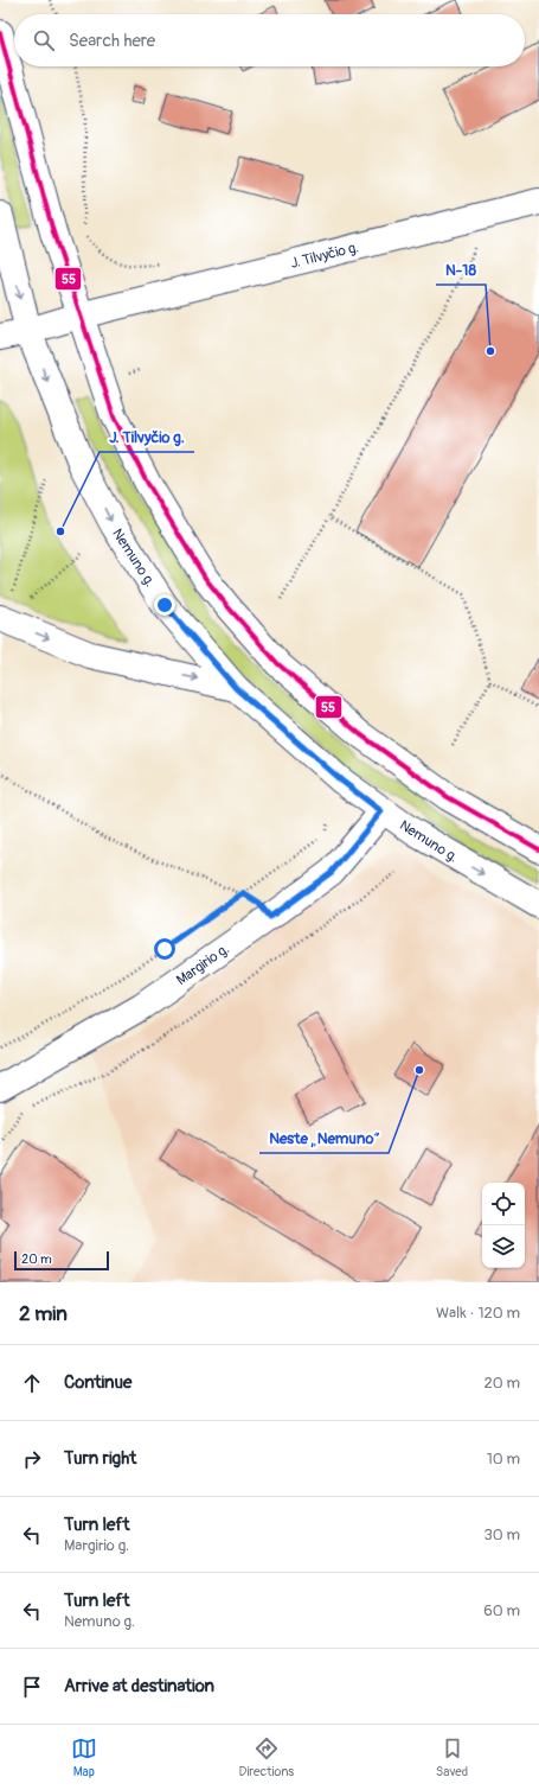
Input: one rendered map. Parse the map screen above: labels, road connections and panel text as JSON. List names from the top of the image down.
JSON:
{
  "streets": {
    "main road": ["J. Tilvyčio g.", "Nemuno g.", "Margirio g."]
  },
  "crossings": [
    ["J. Tilvyčio g.", "Nemuno g."],
    ["Nemuno g.", "Margirio g."]
  ],
  "places": ["N-18", "J. Tilvyčio g.", "Neste „Nemuno“"],
  "lines": ["transit line 55"],
  "scale_bar": "20 m",
  "page": {
    "search": "Search here",
    "scale": "20 m",
    "heading": ["2 min", "Walk · 120 m"],
    "list": [
      ["Continue", "20 m"],
      ["Turn right", "10 m"],
      ["Turn left", "Margirio g.", "30 m"],
      ["Turn left", "Nemuno g.", "60 m"],
      "Arrive at destination"
    ],
    "nav": ["Map", "Directions", "Saved"]
  }
}
